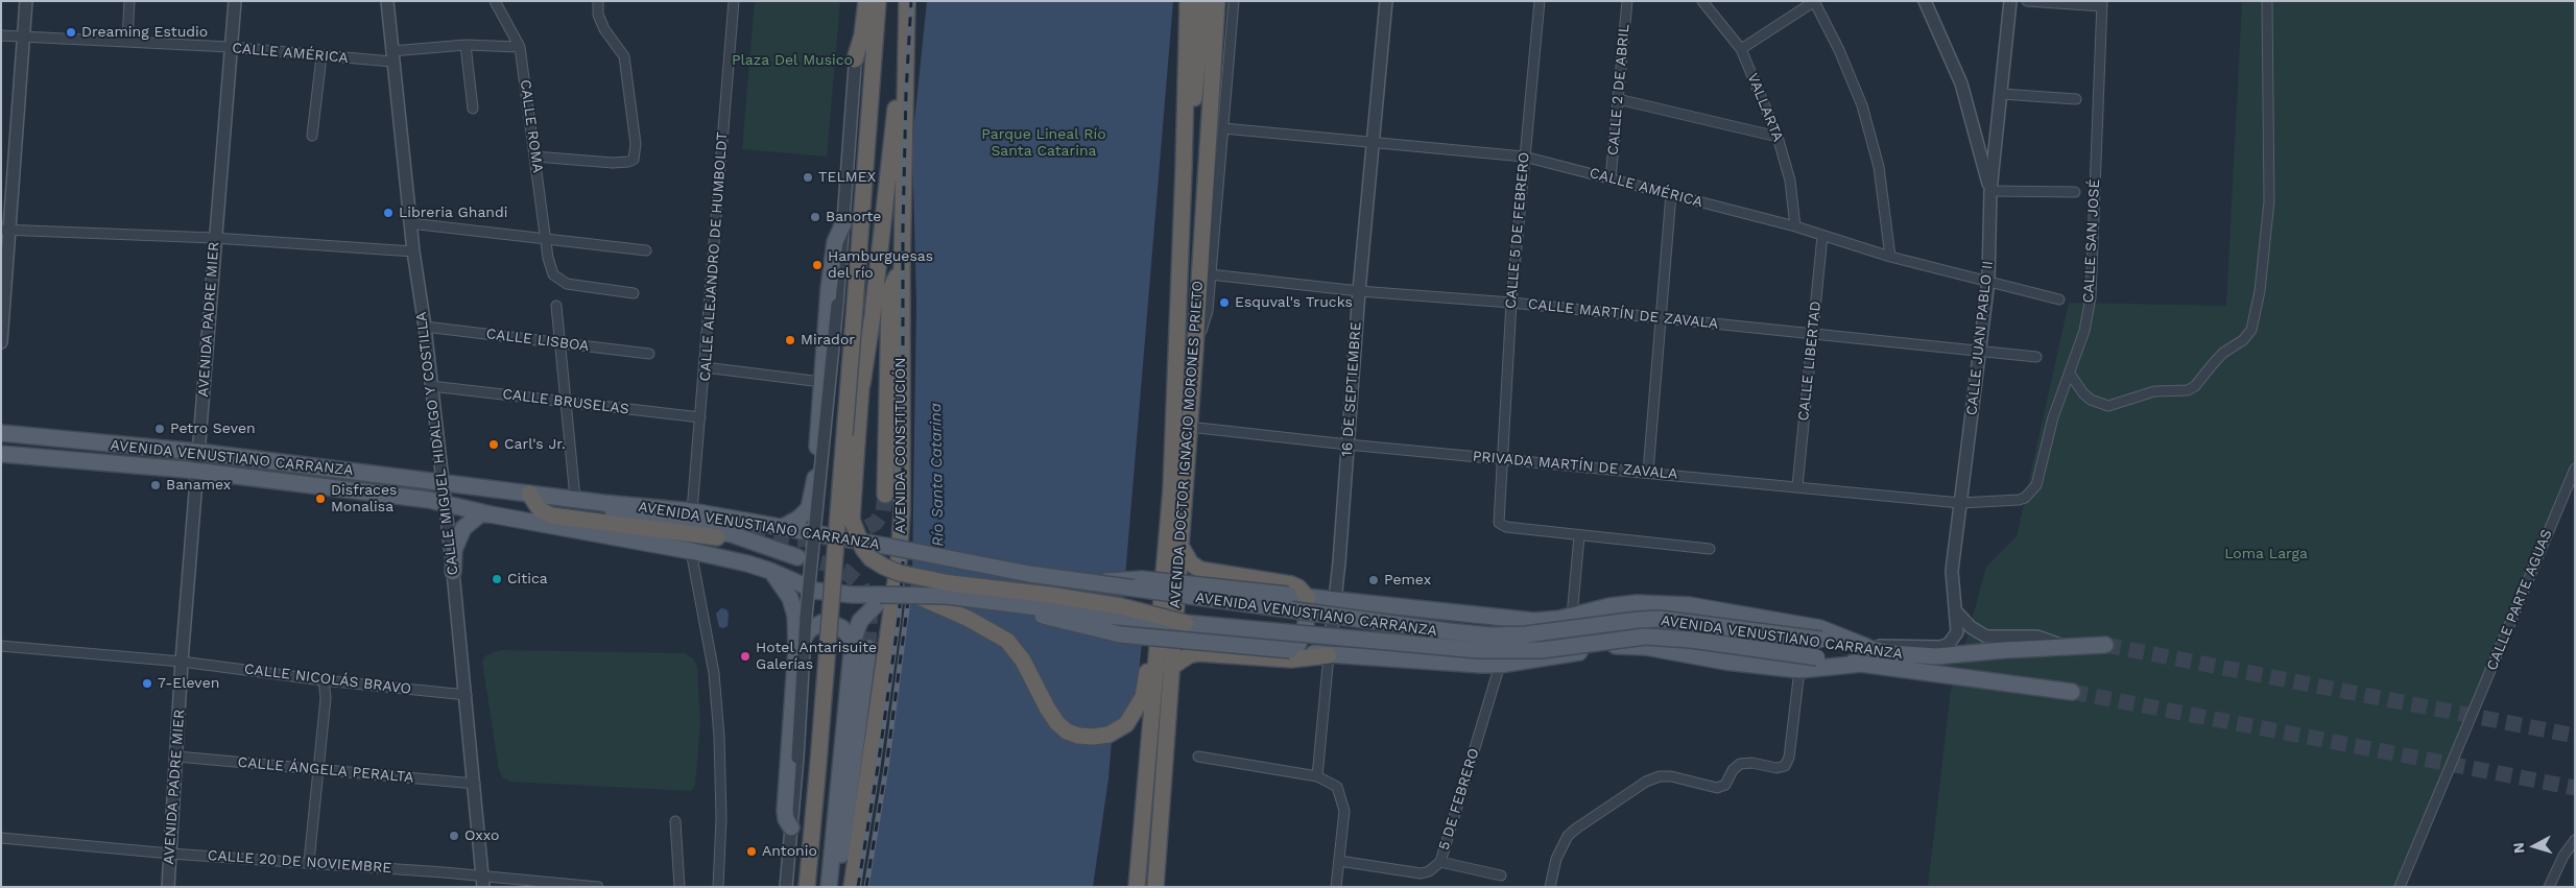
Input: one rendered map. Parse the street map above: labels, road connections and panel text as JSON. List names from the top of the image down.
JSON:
{
  "streets": {
    "highway": ["AVENIDA DOCTOR IGNACIO MORONES PRIETO", "AVENIDA CONSTITUCIÓN"],
    "main road": ["AVENIDA VENUSTIANO CARRANZA"],
    "street": [
      "CALLE AMÉRICA",
      "CALLE 2 DE ABRIL",
      "VALLARTA",
      "CALLE ROMA",
      "CALLE 5 DE FEBRERO",
      "CALLE SAN JOSÉ",
      "CALLE ALEJANDRO DE HUMBOLDT",
      "CALLE MARTÍN DE ZAVALA",
      "AVENIDA PADRE MIER",
      "CALLE JUAN PABLO II",
      "CALLE LISBOA",
      "CALLE LIBERTAD",
      "16 DE SEPTIEMBRE",
      "CALLE BRUSELAS",
      "CALLE MIGUEL HIDALGO Y COSTILLA",
      "PRIVADA MARTÍN DE ZAVALA",
      "CALLE PARTE AGUAS",
      "CALLE NICOLÁS BRAVO",
      "CALLE ÁNGELA PERALTA",
      "5 DE FEBRERO",
      "CALLE 20 DE NOVIEMBRE"
    ]
  },
  "crossings": [
    ["CALLE AMÉRICA", "CALLE 2 DE ABRIL"],
    ["CALLE AMÉRICA", "VALLARTA"],
    ["CALLE AMÉRICA", "CALLE ROMA"],
    ["CALLE AMÉRICA", "CALLE 5 DE FEBRERO"],
    ["CALLE AMÉRICA", "AVENIDA PADRE MIER"],
    ["CALLE AMÉRICA", "CALLE JUAN PABLO II"],
    ["CALLE AMÉRICA", "CALLE LIBERTAD"],
    ["CALLE AMÉRICA", "16 DE SEPTIEMBRE"],
    ["CALLE AMÉRICA", "CALLE MIGUEL HIDALGO Y COSTILLA"],
    ["CALLE 5 DE FEBRERO", "CALLE MARTÍN DE ZAVALA"],
    ["CALLE 5 DE FEBRERO", "PRIVADA MARTÍN DE ZAVALA"],
    ["CALLE SAN JOSÉ", "CALLE JUAN PABLO II"],
    ["CALLE SAN JOSÉ", "PRIVADA MARTÍN DE ZAVALA"],
    ["CALLE ALEJANDRO DE HUMBOLDT", "CALLE BRUSELAS"],
    ["CALLE ALEJANDRO DE HUMBOLDT", "AVENIDA VENUSTIANO CARRANZA"],
    ["CALLE MARTÍN DE ZAVALA", "CALLE JUAN PABLO II"],
    ["CALLE MARTÍN DE ZAVALA", "CALLE LIBERTAD"],
    ["CALLE MARTÍN DE ZAVALA", "16 DE SEPTIEMBRE"],
    ["AVENIDA PADRE MIER", "AVENIDA VENUSTIANO CARRANZA"],
    ["AVENIDA PADRE MIER", "CALLE NICOLÁS BRAVO"],
    ["AVENIDA PADRE MIER", "CALLE ÁNGELA PERALTA"],
    ["AVENIDA PADRE MIER", "CALLE 20 DE NOVIEMBRE"],
    ["CALLE JUAN PABLO II", "AVENIDA VENUSTIANO CARRANZA"],
    ["CALLE JUAN PABLO II", "PRIVADA MARTÍN DE ZAVALA"],
    ["CALLE LISBOA", "CALLE MIGUEL HIDALGO Y COSTILLA"],
    ["CALLE LIBERTAD", "PRIVADA MARTÍN DE ZAVALA"],
    ["16 DE SEPTIEMBRE", "PRIVADA MARTÍN DE ZAVALA"],
    ["CALLE BRUSELAS", "CALLE MIGUEL HIDALGO Y COSTILLA"],
    ["CALLE MIGUEL HIDALGO Y COSTILLA", "AVENIDA VENUSTIANO CARRANZA"],
    ["CALLE MIGUEL HIDALGO Y COSTILLA", "CALLE NICOLÁS BRAVO"],
    ["CALLE MIGUEL HIDALGO Y COSTILLA", "CALLE ÁNGELA PERALTA"],
    ["CALLE MIGUEL HIDALGO Y COSTILLA", "CALLE 20 DE NOVIEMBRE"],
    ["AVENIDA DOCTOR IGNACIO MORONES PRIETO", "PRIVADA MARTÍN DE ZAVALA"]
  ],
  "water": ["Río Santa Catarina"],
  "parks": ["Plaza Del Musico", "Parque Lineal Río Santa Catarina", "Loma Larga"],
  "places": [
    "Dreaming Estudio",
    "TELMEX",
    "Libreria Ghandi",
    "Banorte",
    "Hamburguesas del río",
    "Esquval's Trucks",
    "Mirador",
    "Petro Seven",
    "Carl's Jr.",
    "Banamex",
    "Disfraces Monalisa",
    "Citica",
    "Pemex",
    "Hotel Antarisuite Galerías",
    "7-Eleven",
    "Oxxo",
    "Antonio"
  ],
  "north": "left"
}
